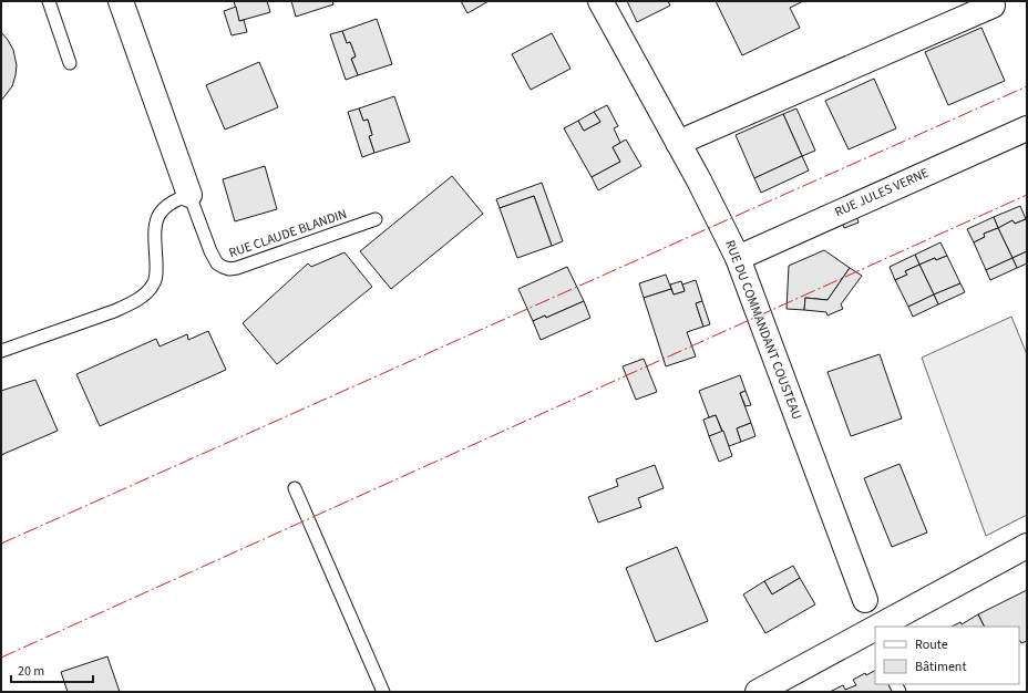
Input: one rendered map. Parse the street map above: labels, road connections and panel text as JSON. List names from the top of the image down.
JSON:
{
  "streets": {
    "street": ["RUE JULES VERNE", "RUE DU COMMANDANT COUSTEAU"],
    "lane": ["RUE CLAUDE BLANDIN"]
  },
  "crossings": [
    ["RUE JULES VERNE", "RUE DU COMMANDANT COUSTEAU"]
  ],
  "legend": ["Route", "Bâtiment"],
  "scale_bar": "20 m"
}
